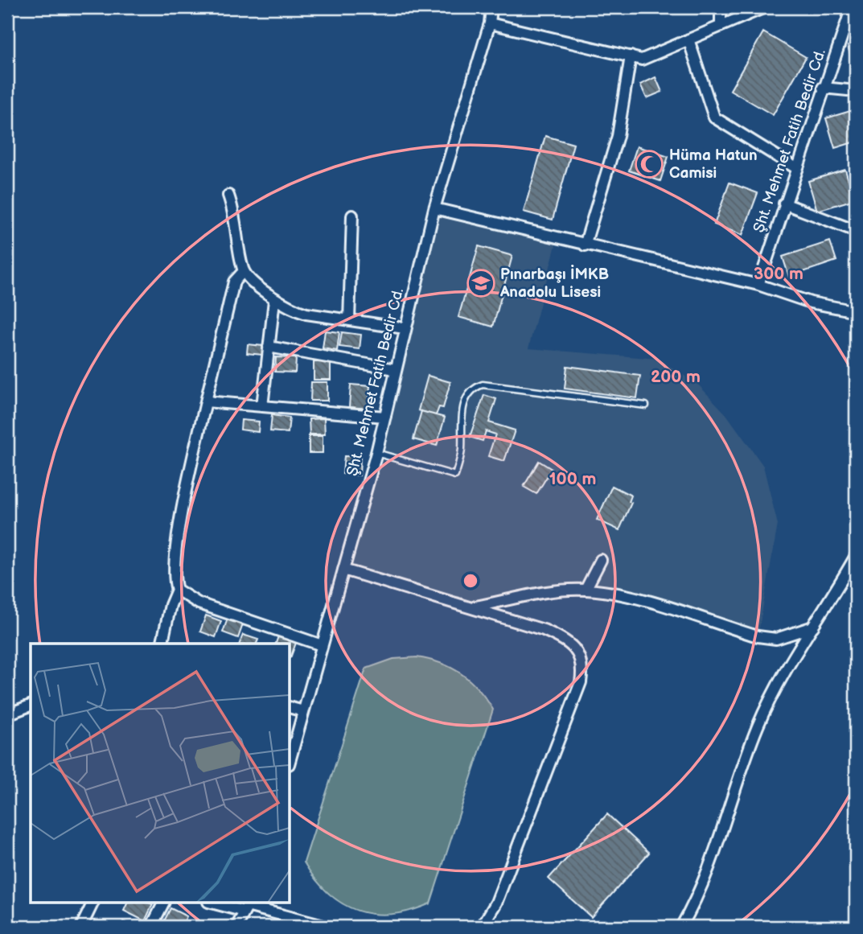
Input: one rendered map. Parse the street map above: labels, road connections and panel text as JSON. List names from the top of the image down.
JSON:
{
  "streets": {
    "street": ["Şht. Mehmet Fatih Bedir Cd."]
  },
  "places": {
    "mosque": ["Hüma Hatun Camisi"],
    "school or university": ["Pınarbaşı İMKB Anadolu Lisesi"]
  },
  "rings": ["300 m", "200 m", "100 m"]
}
